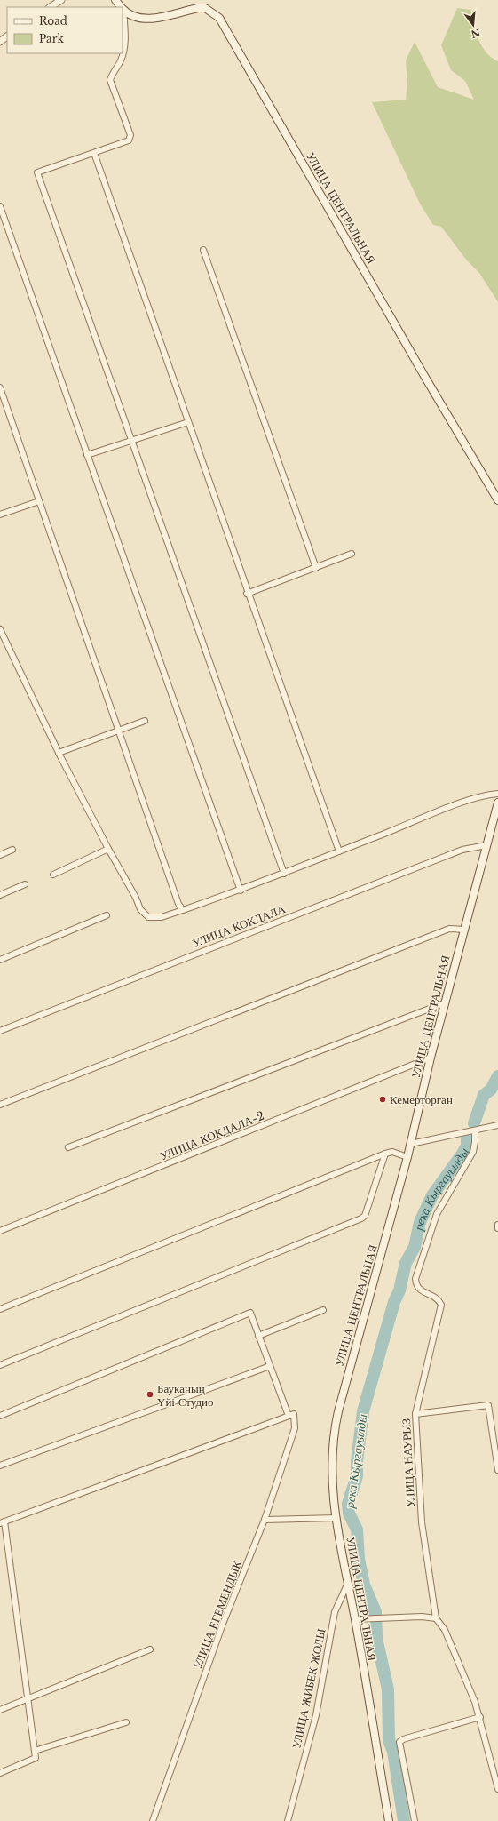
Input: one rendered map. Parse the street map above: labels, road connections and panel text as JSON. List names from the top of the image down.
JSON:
{
  "streets": {
    "main road": ["УЛИЦА ЦЕНТРАЛЬНАЯ"],
    "street": [
      "УЛИЦА КОКДАЛА",
      "УЛИЦА КОКДАЛА-2",
      "УЛИЦА НАУРЫЗ",
      "УЛИЦА ЕГЕМЕНДЫК",
      "УЛИЦА ЖИБЕК ЖОЛЫ"
    ]
  },
  "crossings": [
    ["УЛИЦА ЦЕНТРАЛЬНАЯ", "УЛИЦА КОКДАЛА"],
    ["УЛИЦА ЦЕНТРАЛЬНАЯ", "УЛИЦА КОКДАЛА-2"],
    ["УЛИЦА ЦЕНТРАЛЬНАЯ", "УЛИЦА ЖИБЕК ЖОЛЫ"]
  ],
  "water": ["река Кыргауылды"],
  "places": ["Кемерторган", "Бауканың Үйі Студио"],
  "legend": ["Road", "Park"],
  "north": "bottom"
}
